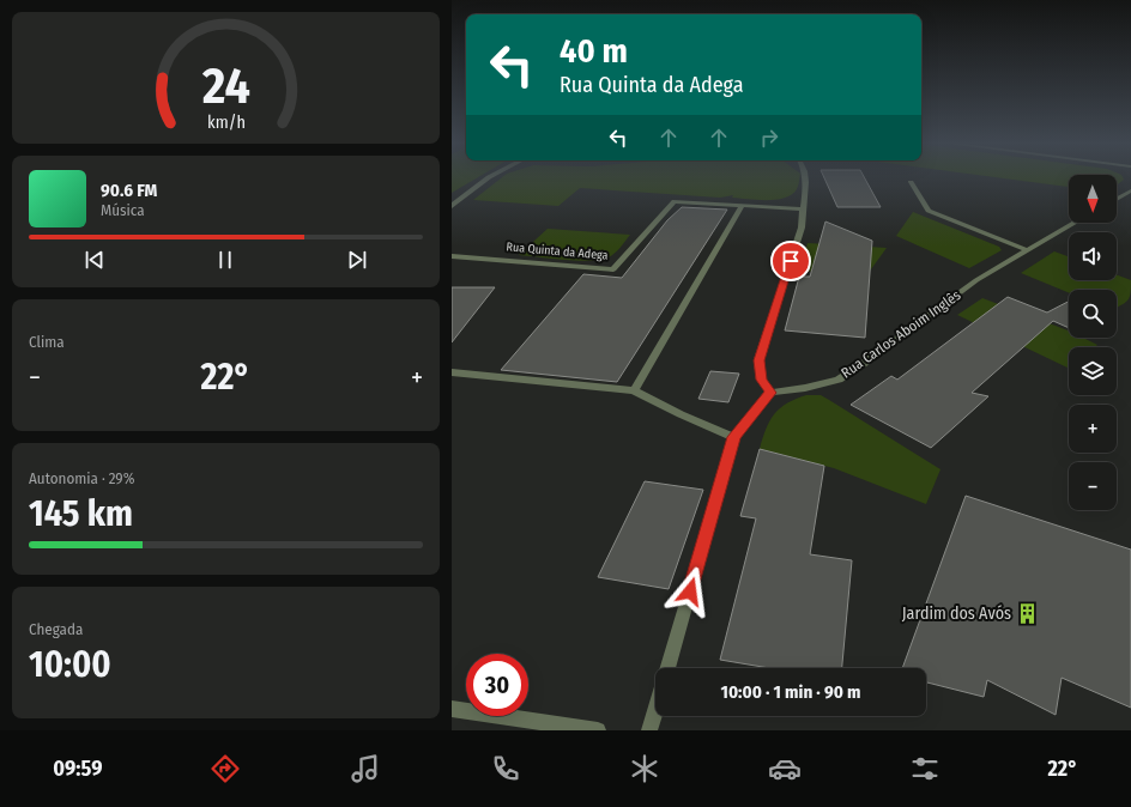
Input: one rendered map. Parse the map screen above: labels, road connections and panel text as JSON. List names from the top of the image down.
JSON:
{
  "streets": {
    "street": ["Rua Quinta da Adega", "Rua Carlos Aboim Inglês"]
  },
  "places": {
    "building": ["Jardim dos Avós"]
  },
  "north": "bottom",
  "page": {
    "turn": ["40 m", "Rua Quinta da Adega"],
    "song": ["90.6 FM", "Música"],
    "map_buttons": ["+", "−"],
    "tile": [
      "Clima",
      ["Autonomia · 29%", "145 km"],
      ["Chegada", "10:00"]
    ],
    "heat": ["−", "22°", "+"],
    "limit": "30",
    "trip": "10:00 · 1 min · 90 m",
    "tabs": ["09:59", "22°"],
    "gauge": ["24", "km/h"]
  }
}
